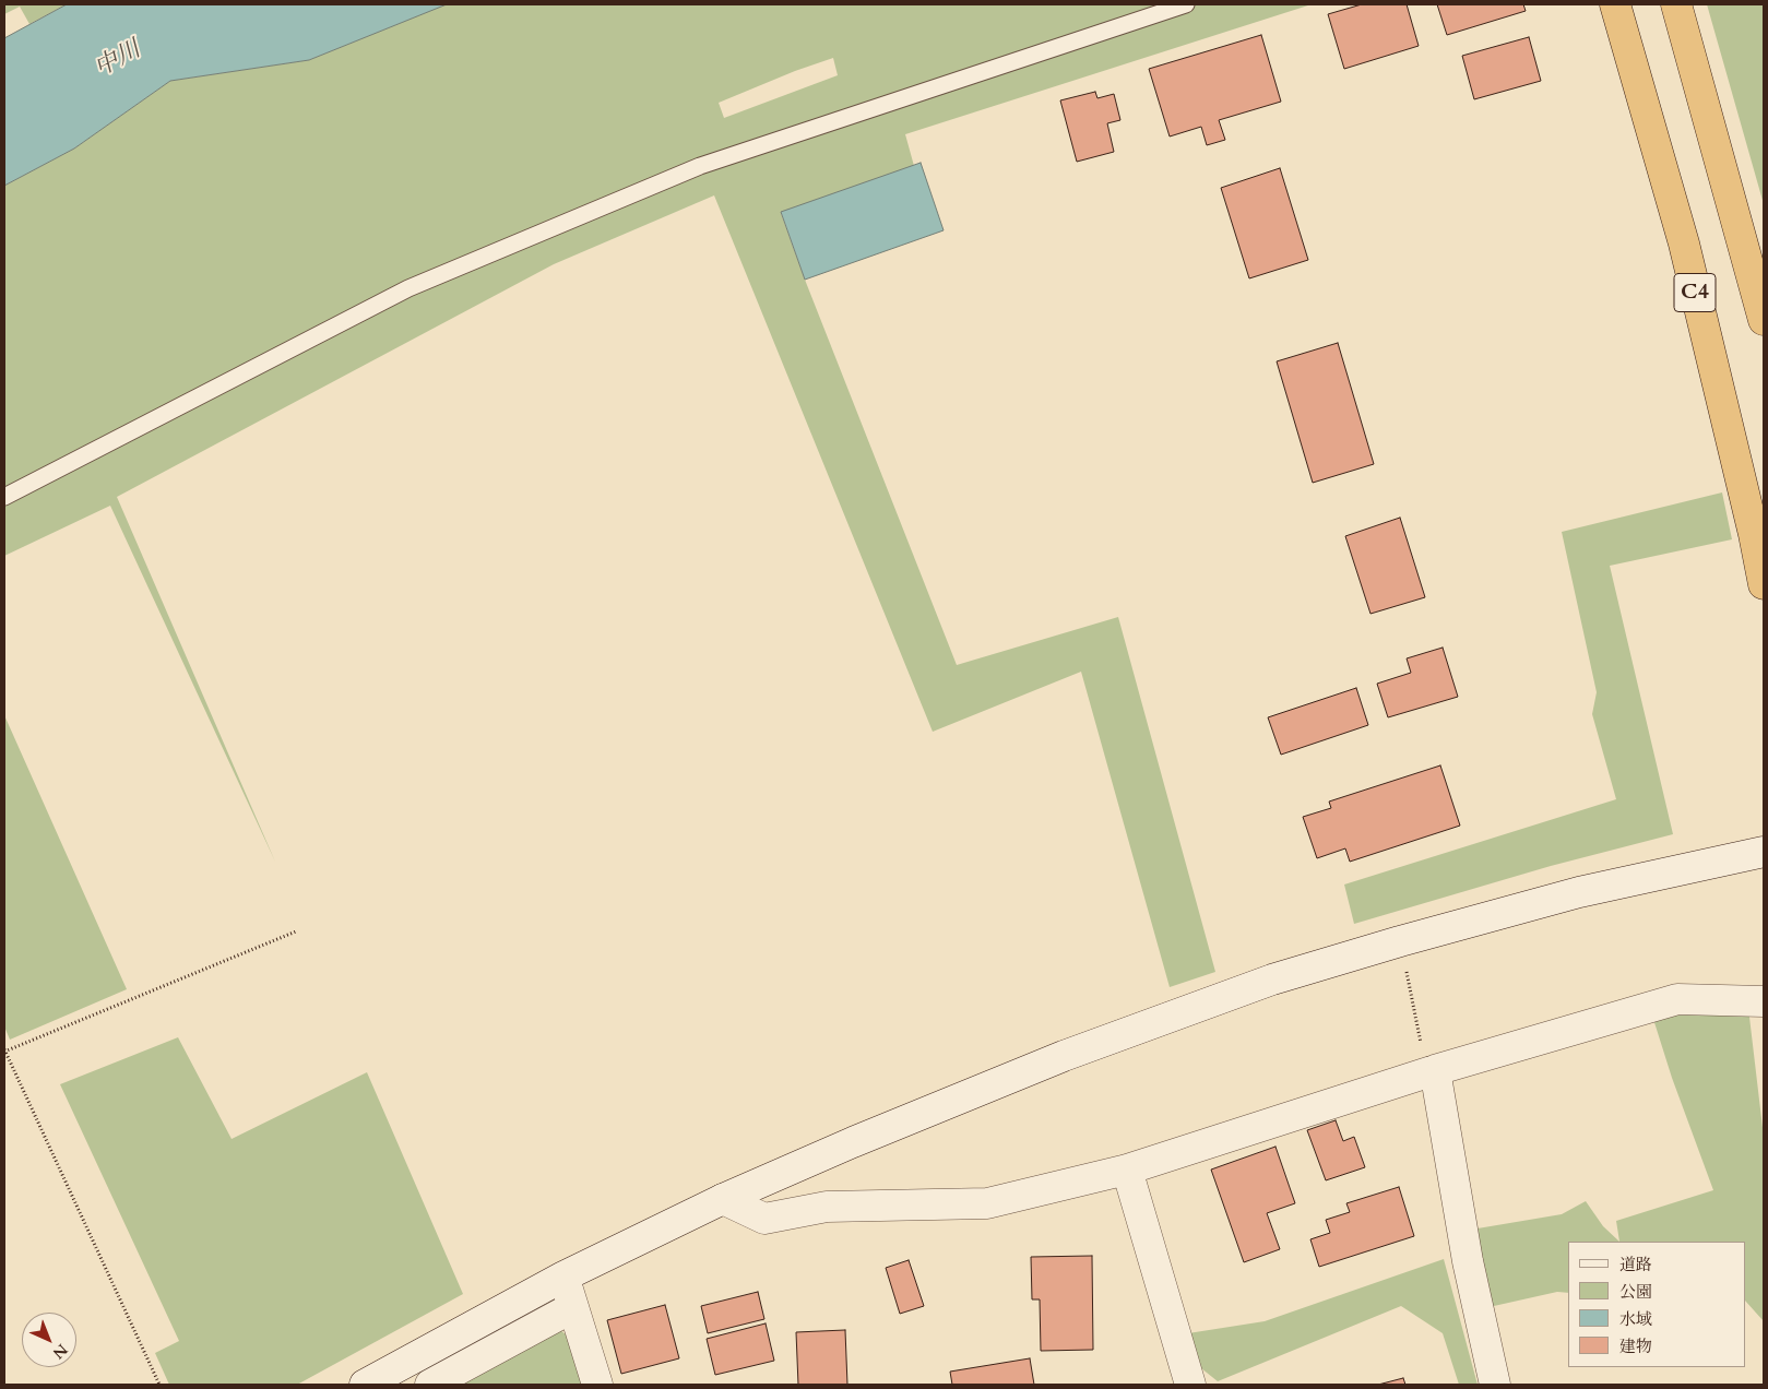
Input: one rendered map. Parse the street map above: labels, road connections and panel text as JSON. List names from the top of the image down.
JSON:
{
  "streets": {
    "highway": ["C4"]
  },
  "water": ["中川"],
  "legend": [
    "道路",
    "公園",
    "水域",
    "建物"
  ],
  "north": "bottom right"
}
